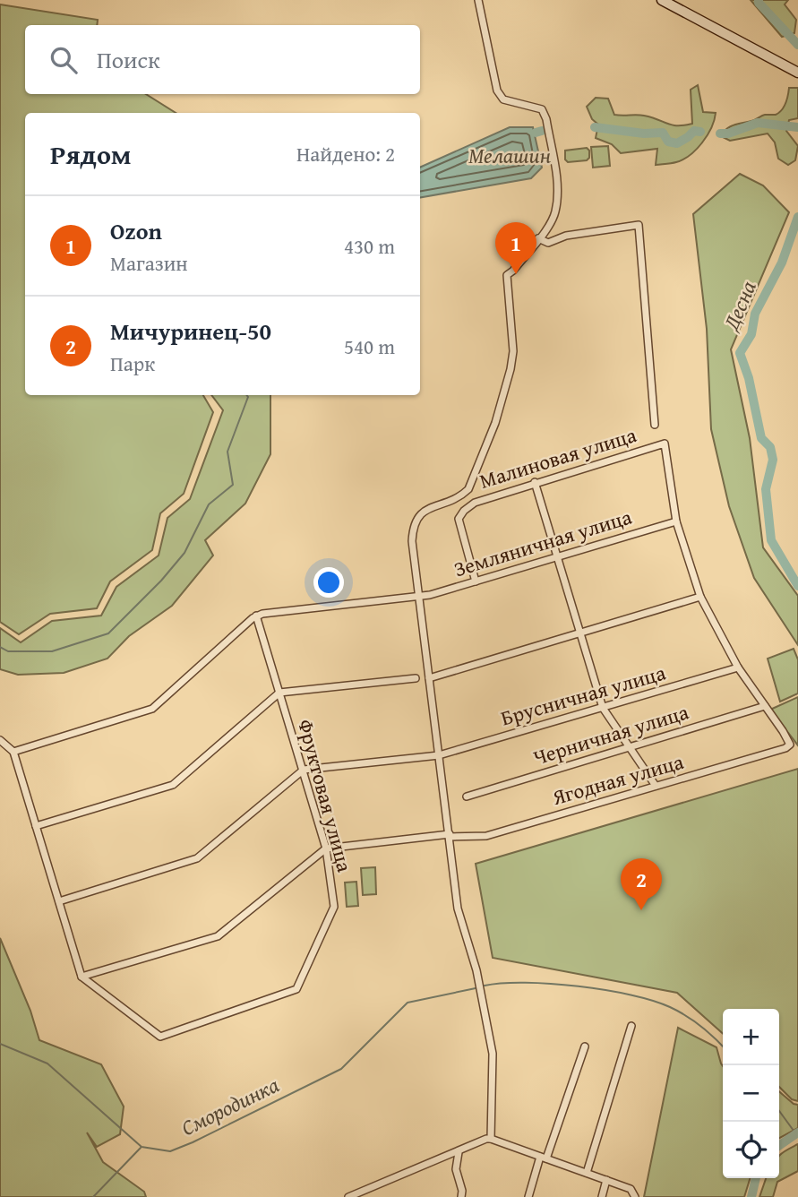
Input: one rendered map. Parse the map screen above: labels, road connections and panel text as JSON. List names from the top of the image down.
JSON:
{
  "streets": {
    "street": [
      "Малиновая улица",
      "Земляничная улица",
      "Брусничная улица",
      "Черничная улица",
      "Ягодная улица",
      "Фруктовая улица"
    ]
  },
  "crossings": [
    ["Малиновая улица", "Земляничная улица"],
    ["Брусничная улица", "Фруктовая улица"],
    ["Черничная улица", "Ягодная улица"],
    ["Ягодная улица", "Фруктовая улица"]
  ],
  "water": ["Мелашин", "Десна", "Смородинка"],
  "page": {
    "search": "Поиск",
    "heading": ["Рядом", "Найдено: 2"],
    "list": [
      {
        "mark": "1",
        "name": "Ozon",
        "note": "Магазин",
        "value": "430 m"
      },
      {
        "mark": "2",
        "name": "Мичуринец-50",
        "note": "Парк",
        "value": "540 m"
      }
    ],
    "pins": ["1", "2"],
    "map_buttons": ["+", "−"]
  }
}
